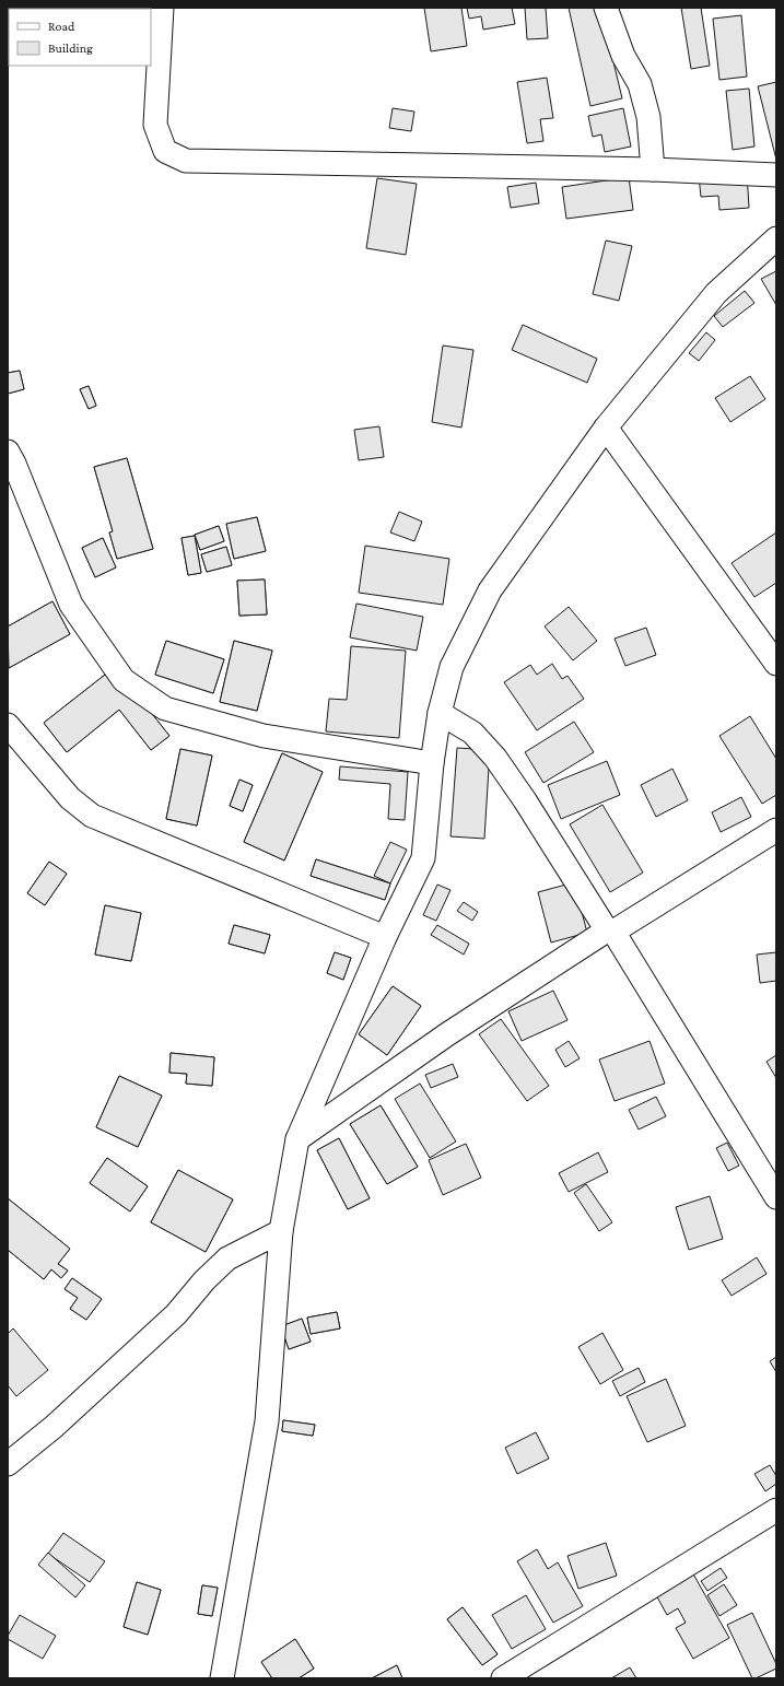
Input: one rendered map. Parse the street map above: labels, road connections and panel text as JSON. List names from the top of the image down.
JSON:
{
  "legend": ["Road", "Building"]
}
